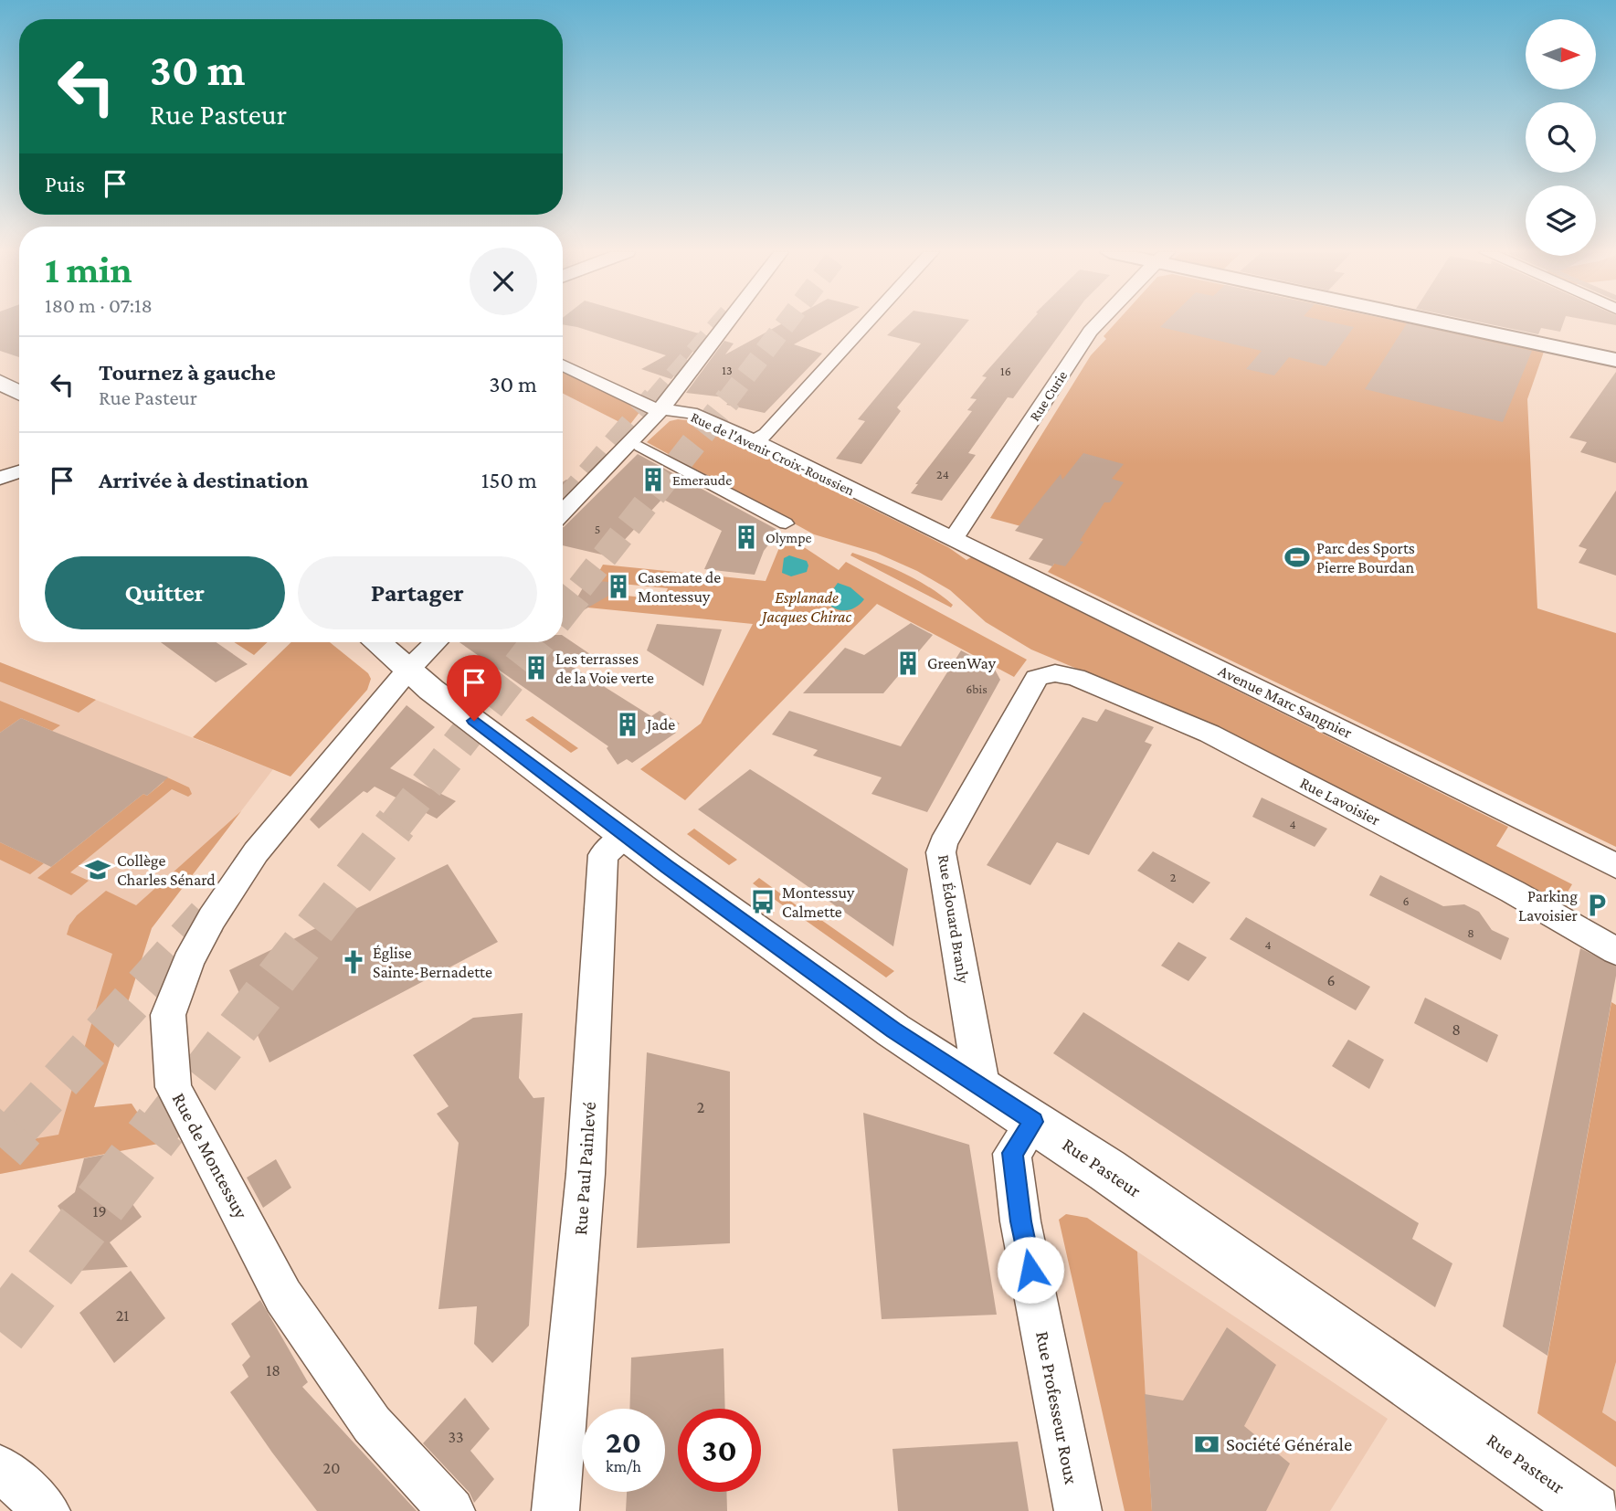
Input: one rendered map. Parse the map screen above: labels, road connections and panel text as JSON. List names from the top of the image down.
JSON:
{
  "streets": {
    "street": [
      "Rue Curie",
      "Rue de l'Avenir Croix-Roussien",
      "Avenue Marc Sangnier",
      "Rue Lavoisier",
      "Rue Édouard Branly",
      "Rue de Montessuy",
      "Rue Pasteur",
      "Rue Paul Painlevé",
      "Rue Professeur Roux"
    ]
  },
  "crossings": [
    ["Rue Curie", "Rue de l'Avenir Croix-Roussien"],
    ["Rue Curie", "Avenue Marc Sangnier"],
    ["Rue de l'Avenir Croix-Roussien", "Avenue Marc Sangnier"],
    ["Rue Lavoisier", "Rue Édouard Branly"],
    ["Rue Édouard Branly", "Rue Pasteur"],
    ["Rue de Montessuy", "Rue Pasteur"],
    ["Rue Pasteur", "Rue Paul Painlevé"],
    ["Rue Pasteur", "Rue Professeur Roux"]
  ],
  "parks": ["Esplanade Jacques Chirac"],
  "places": {
    "building": [
      "Emeraude",
      "Olympe",
      "Casemate de Montessuy",
      "GreenWay",
      "Les terrasses de la Voie verte",
      "Jade"
    ],
    "sports": ["Parc des Sports Pierre Bourdan"],
    "school or university": ["Collège Charles Sénard"],
    "bus stop": ["Montessuy Calmette"],
    "parking": ["Parking Lavoisier"],
    "church": ["Église Sainte-Bernadette"],
    "bank": ["Société Générale"]
  },
  "house_numbers": [
    "13",
    "16",
    "24",
    "5",
    "6bis",
    "4",
    "2",
    "6",
    "8",
    "4",
    "6",
    "8",
    "2",
    "19",
    "21",
    "18",
    "33",
    "20"
  ],
  "north": "right",
  "page": {
    "turn": ["30 m", "Rue Pasteur"],
    "then": "Puis",
    "heading": ["1 min", "180 m · 07:18"],
    "list": [
      {
        "name": "Tournez à gauche",
        "note": "Rue Pasteur",
        "value": "30 m"
      },
      {
        "name": "Arrivée à destination",
        "value": "150 m"
      }
    ],
    "buttons": ["Quitter", "Partager"],
    "speed": "20 km/h",
    "limit": "30"
  }
}
